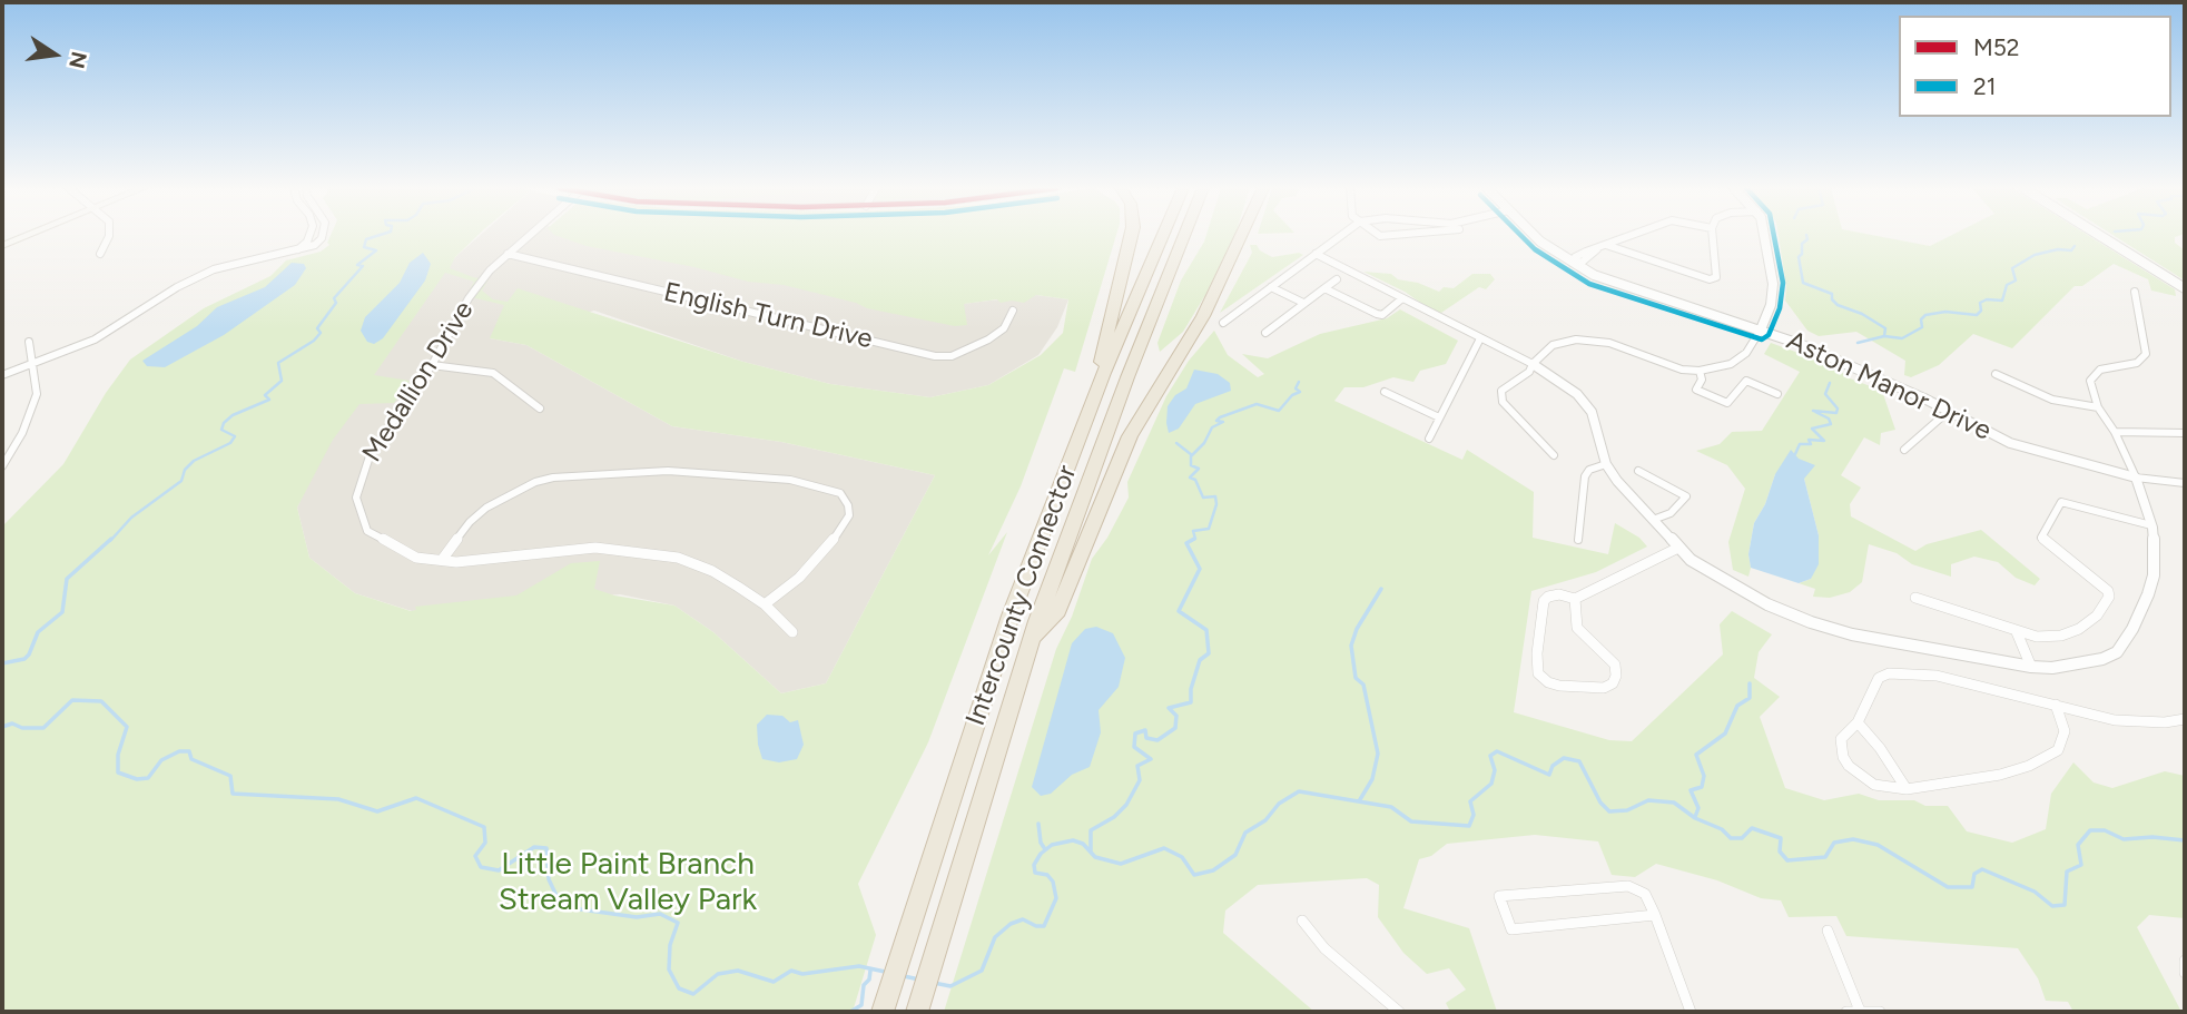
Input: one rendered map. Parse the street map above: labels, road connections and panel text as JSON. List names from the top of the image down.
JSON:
{
  "streets": {
    "highway": ["Intercounty Connector"],
    "street": ["English Turn Drive", "Medallion Drive", "Aston Manor Drive"]
  },
  "crossings": [
    ["English Turn Drive", "Medallion Drive"]
  ],
  "parks": ["Little Paint Branch Stream Valley Park"],
  "lines": ["transit line 21"],
  "legend": ["M52", "21"],
  "north": "right"
}
